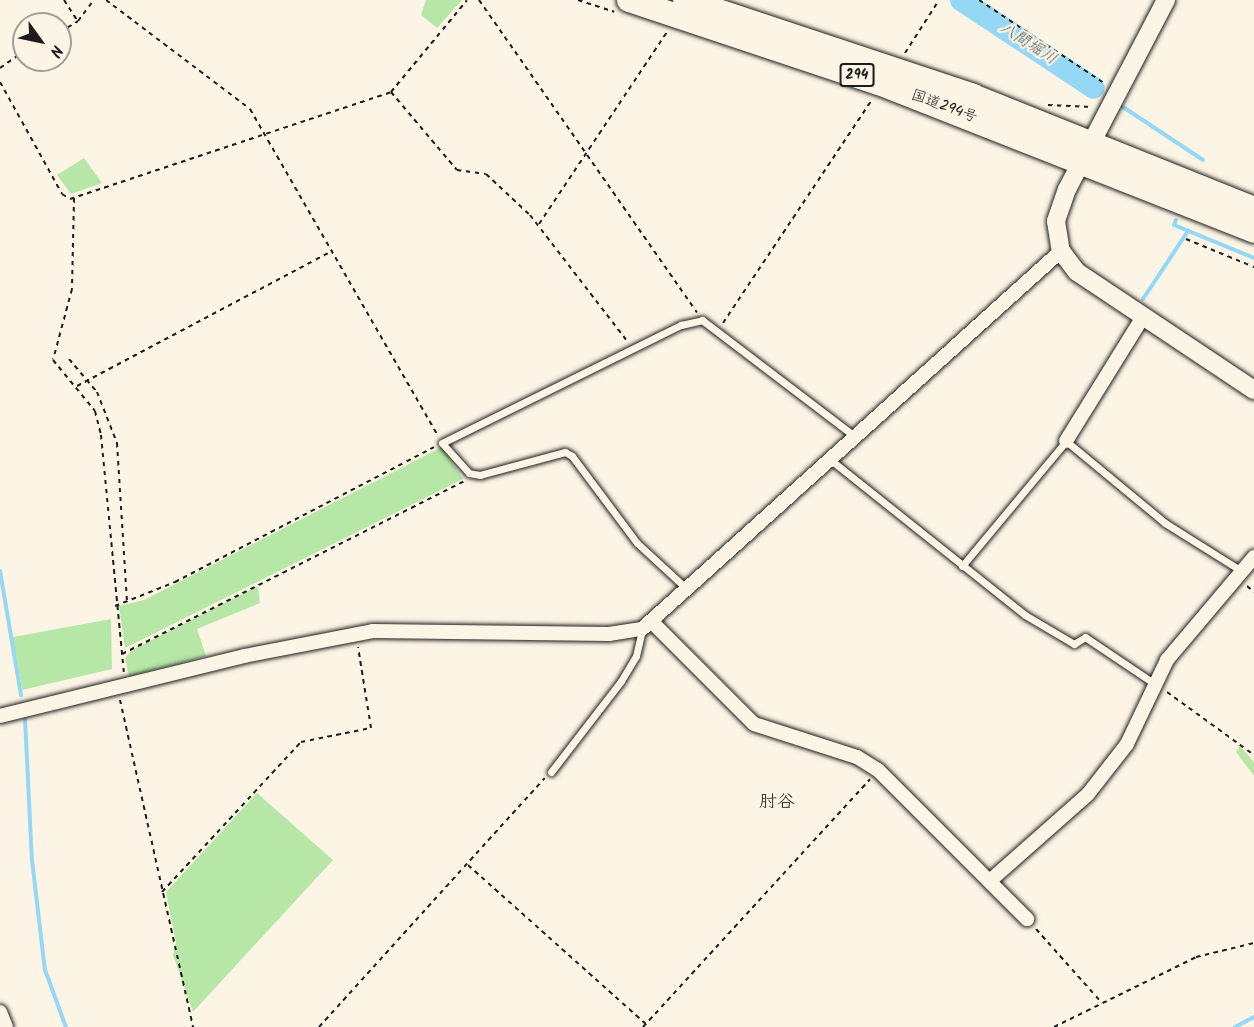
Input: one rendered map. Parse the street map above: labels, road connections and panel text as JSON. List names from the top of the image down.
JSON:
{
  "streets": {
    "highway": ["294", "国道294号"]
  },
  "districts": ["肘谷"],
  "water": ["八間堀川"],
  "north": "bottom right"
}
